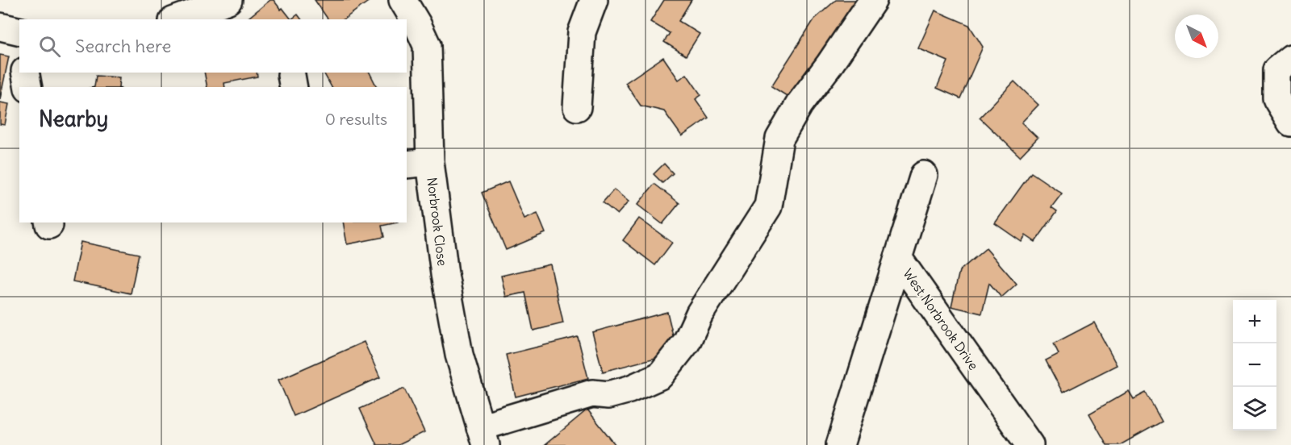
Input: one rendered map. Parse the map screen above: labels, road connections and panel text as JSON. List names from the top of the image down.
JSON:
{
  "streets": {
    "street": ["Norbrook Close", "West Norbrook Drive"]
  },
  "north": "bottom right",
  "page": {
    "search": "Search here",
    "heading": ["Nearby", "0 results"],
    "map_buttons": ["+", "−"]
  }
}
